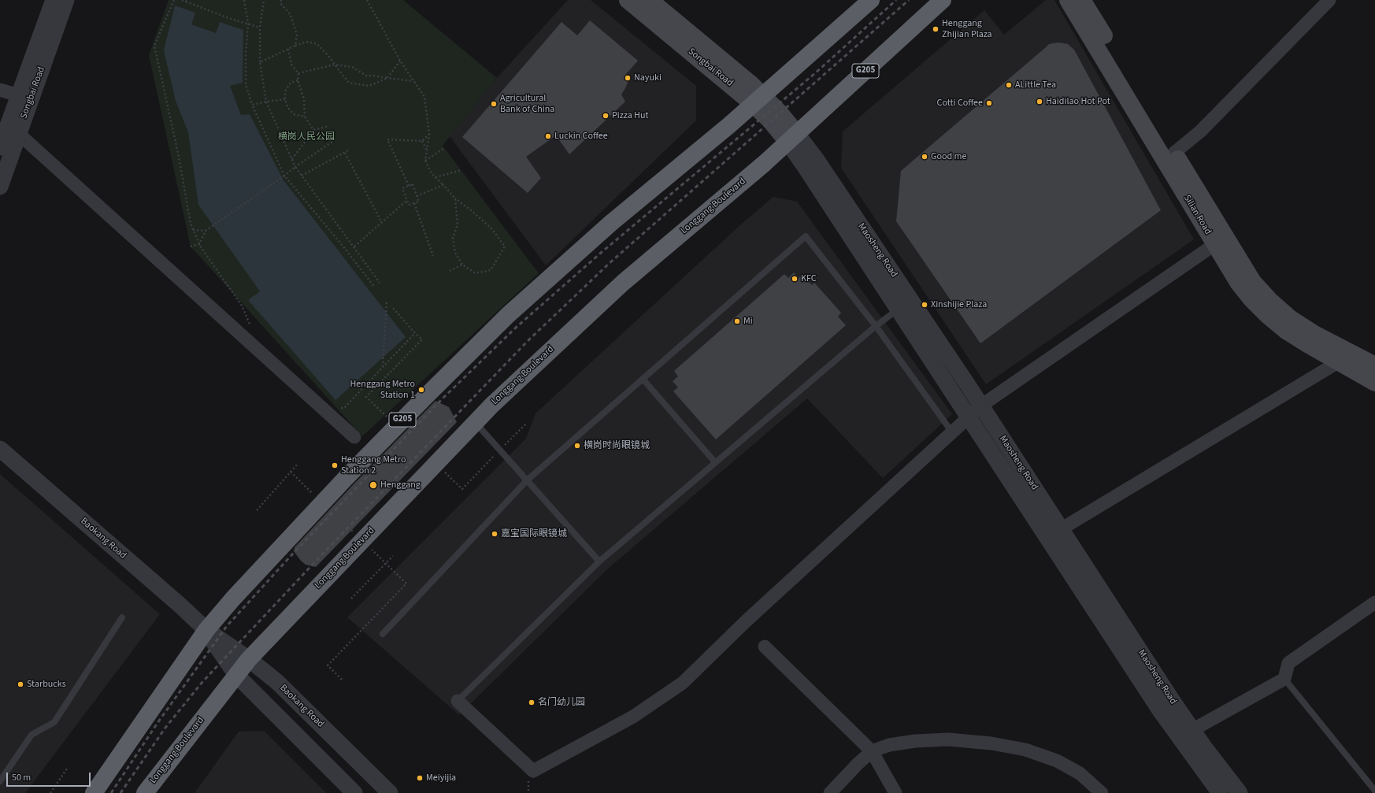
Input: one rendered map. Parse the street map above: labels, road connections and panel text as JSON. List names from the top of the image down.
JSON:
{
  "streets": {
    "highway": ["G205", "Longgang Boulevard"],
    "main road": ["Songbai Road", "Silian Road"],
    "street": ["Maosheng Road", "Baokang Road"]
  },
  "crossings": [
    ["Songbai Road", "G205"],
    ["Songbai Road", "Longgang Boulevard"],
    ["Songbai Road", "Maosheng Road"],
    ["G205", "Baokang Road"],
    ["Longgang Boulevard", "Maosheng Road"],
    ["Longgang Boulevard", "Baokang Road"]
  ],
  "parks": ["横岗人民公园"],
  "places": [
    "Henggang Zhijian Plaza",
    "Nayuki",
    "ALittle Tea",
    "Haidilao Hot Pot",
    "Cotti Coffee",
    "Agricultural Bank of China",
    "Pizza Hut",
    "Luckin Coffee",
    "Good me",
    "KFC",
    "Xinshijie Plaza",
    "Mi",
    "Henggang Metro Station 1",
    "横岗时尚眼镜城",
    "Henggang Metro Station 2",
    "Henggang",
    "嘉宝国际眼镜城",
    "Starbucks",
    "名门幼儿园",
    "Meiyijia"
  ],
  "scale_bar": "50 m"
}
